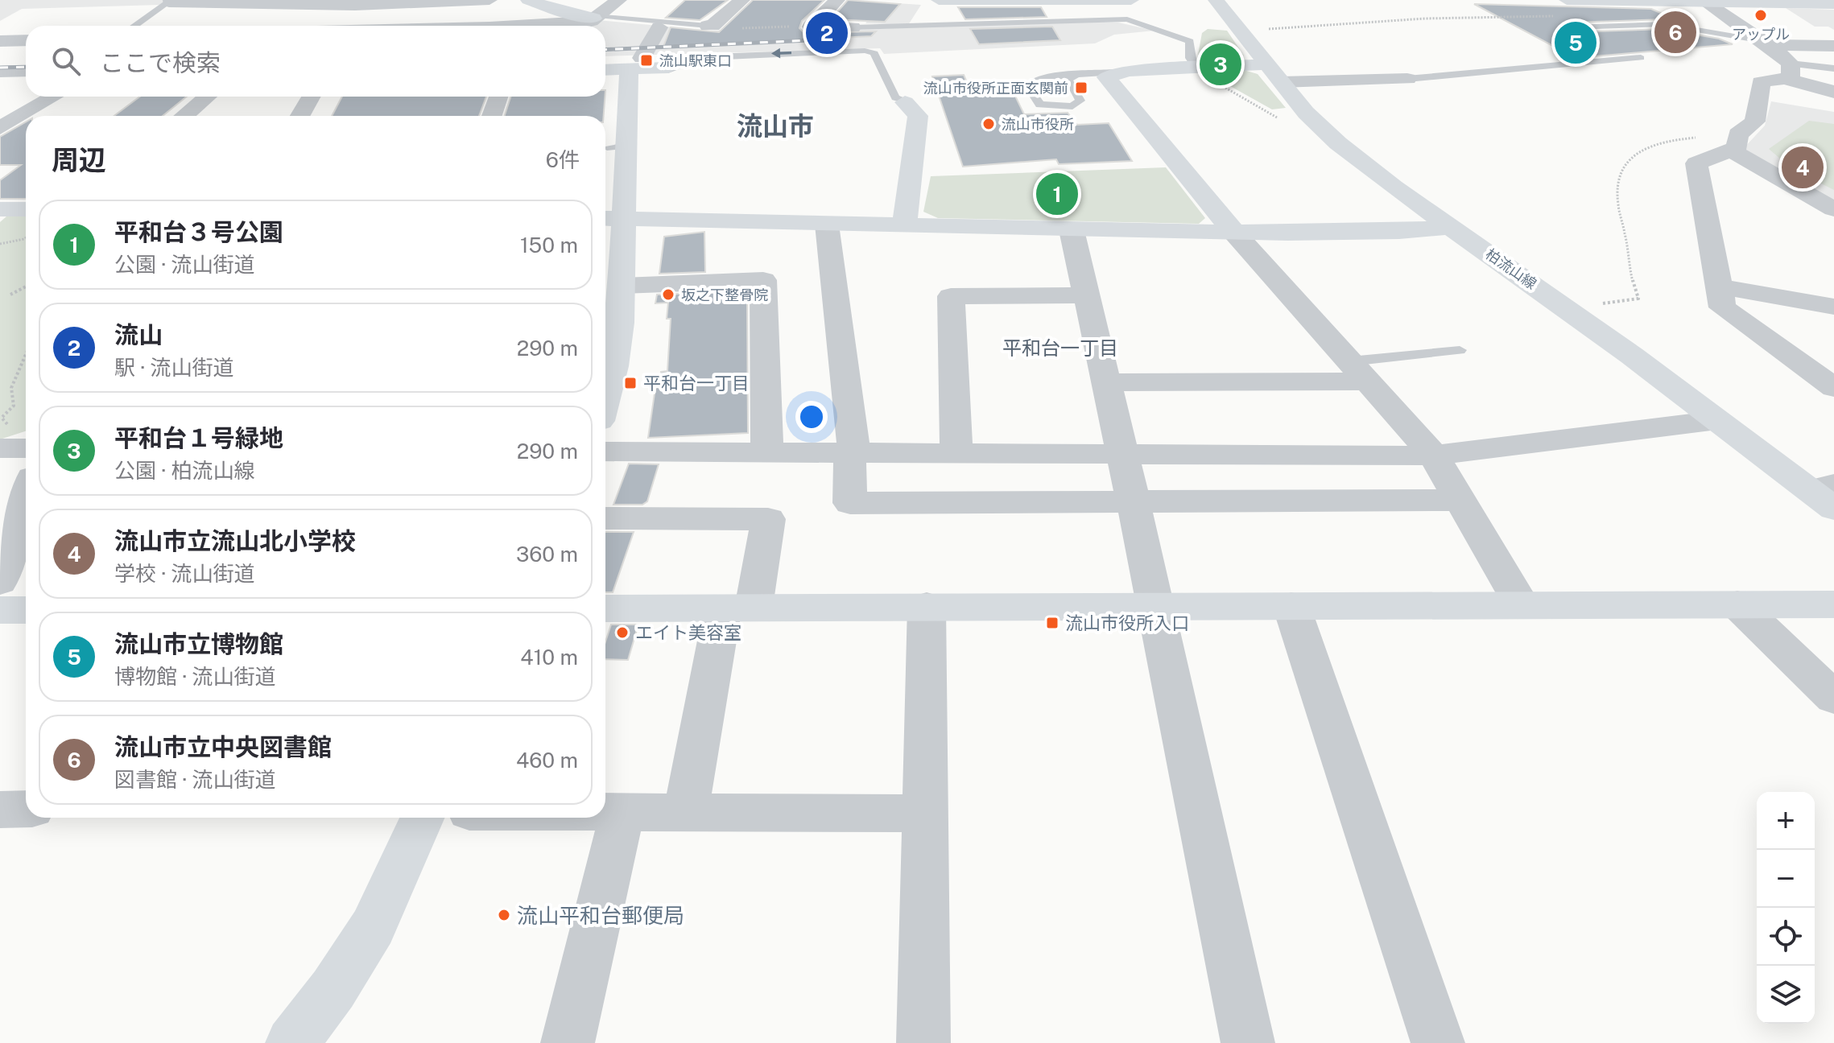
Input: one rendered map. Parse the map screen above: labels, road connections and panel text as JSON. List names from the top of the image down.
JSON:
{
  "streets": {
    "street": ["柏流山線"]
  },
  "districts": ["流山市", "平和台一丁目"],
  "places": {
    "other": [
      "アップル",
      "流山市役所",
      "坂之下整骨院",
      "エイト美容室",
      "流山平和台郵便局"
    ],
    "transit": [
      "流山駅東口",
      "流山市役所正面玄関前",
      "平和台一丁目",
      "流山市役所入口"
    ]
  },
  "page": {
    "pins": [
      "6",
      "2",
      "5",
      "3",
      "4",
      "1"
    ],
    "search": "ここで検索",
    "heading": ["周辺", "6件"],
    "list": [
      {
        "mark": "1",
        "name": "平和台３号公園",
        "note": "公園 · 流山街道",
        "value": "150 m"
      },
      {
        "mark": "2",
        "name": "流山",
        "note": "駅 · 流山街道",
        "value": "290 m"
      },
      {
        "mark": "3",
        "name": "平和台１号緑地",
        "note": "公園 · 柏流山線",
        "value": "290 m"
      },
      {
        "mark": "4",
        "name": "流山市立流山北小学校",
        "note": "学校 · 流山街道",
        "value": "360 m"
      },
      {
        "mark": "5",
        "name": "流山市立博物館",
        "note": "博物館 · 流山街道",
        "value": "410 m"
      },
      {
        "mark": "6",
        "name": "流山市立中央図書館",
        "note": "図書館 · 流山街道",
        "value": "460 m"
      }
    ],
    "map_buttons": ["+", "−"]
  }
}
